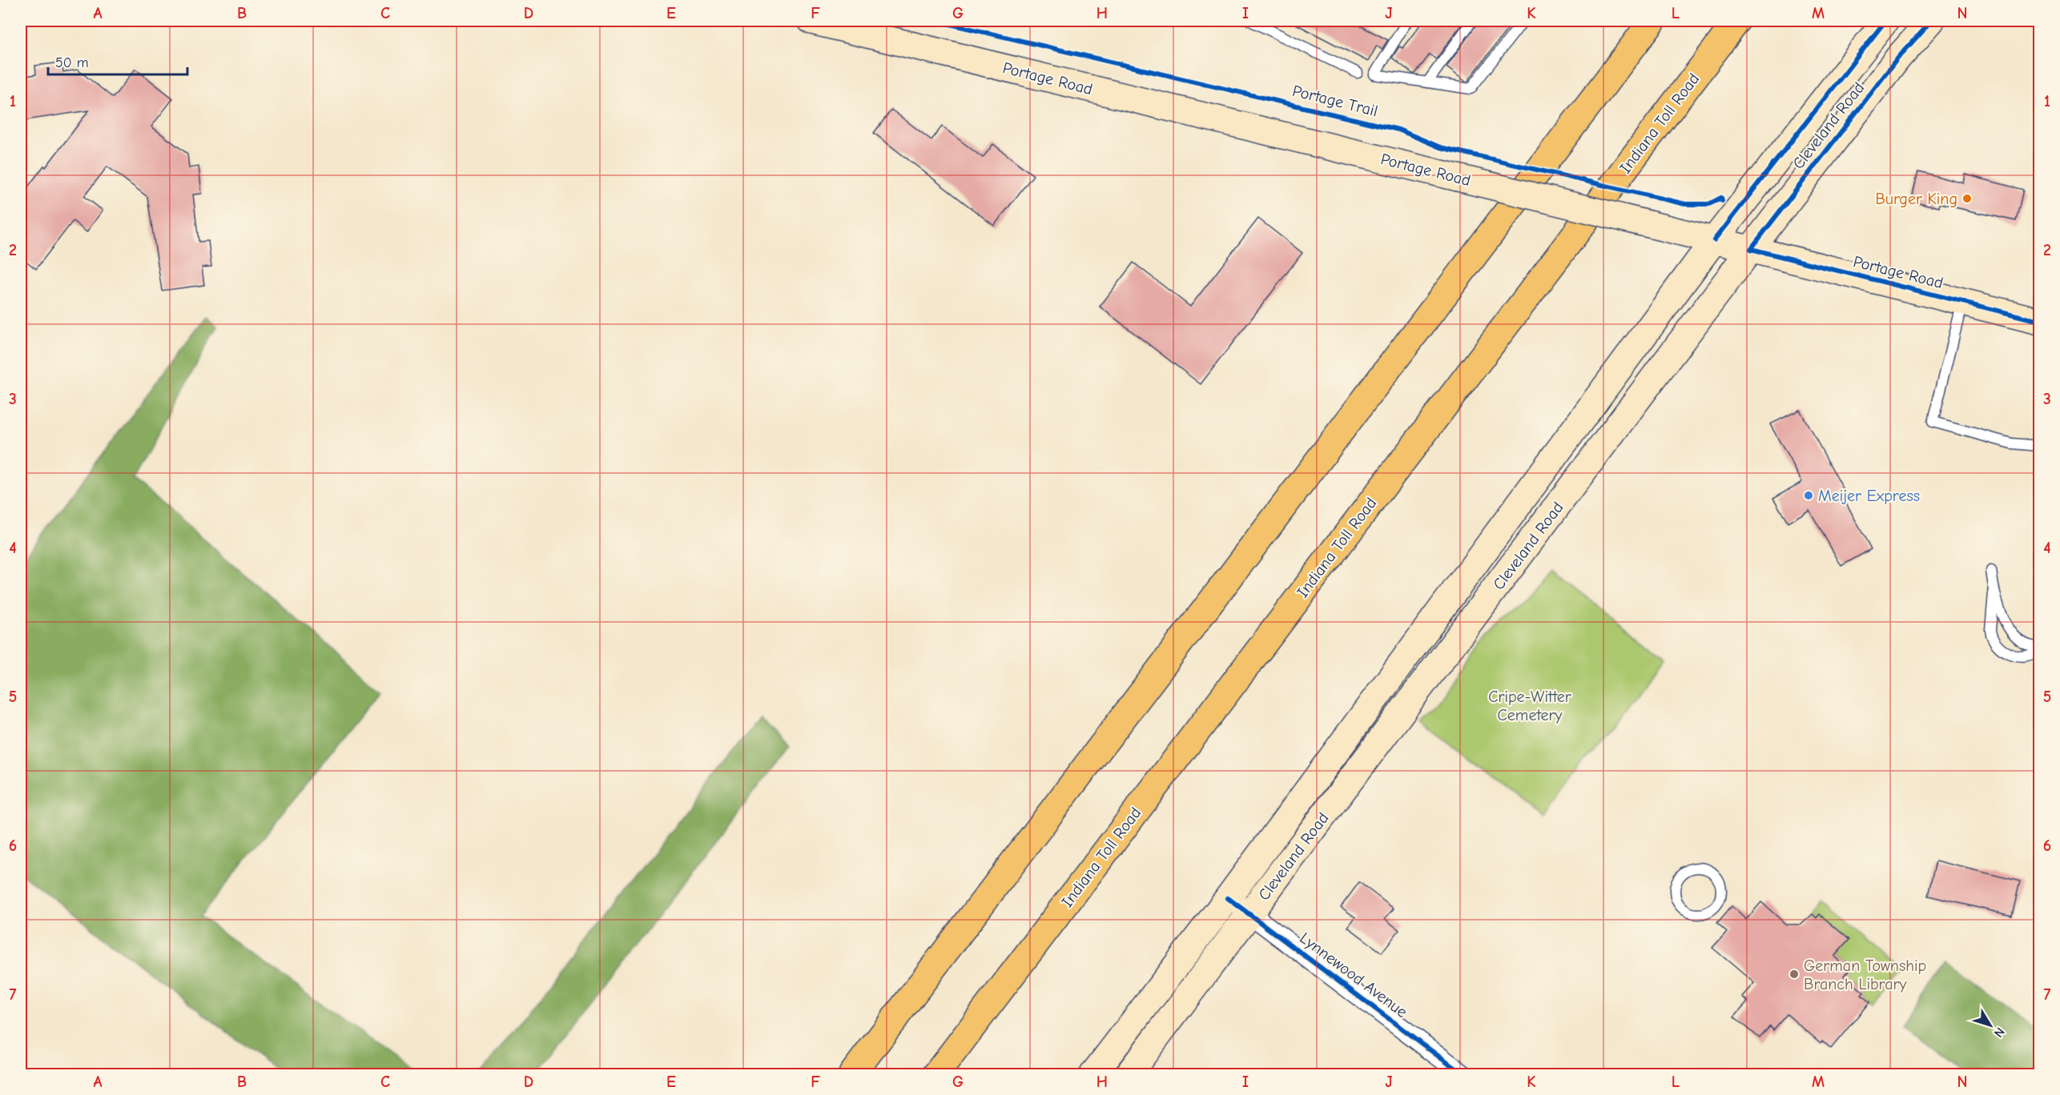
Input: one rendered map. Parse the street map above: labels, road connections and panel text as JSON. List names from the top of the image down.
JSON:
{
  "streets": {
    "highway": ["Indiana Toll Road"],
    "main road": ["Portage Road", "Cleveland Road"],
    "street": ["Lynnewood Avenue"],
    "cycle path": ["Portage Trail"]
  },
  "crossings": [
    ["Portage Road", "Cleveland Road"],
    ["Cleveland Road", "Lynnewood Avenue"]
  ],
  "parks": ["Cripe-Witter Cemetery"],
  "places": ["Burger King", "Meijer Express", "German Township Branch Library"],
  "scale_bar": "50 m",
  "north": "bottom right",
  "grid": {
    "columns": [
      "A",
      "B",
      "C",
      "D",
      "E",
      "F",
      "G",
      "H",
      "I",
      "J",
      "K",
      "L",
      "M",
      "N"
    ],
    "rows": [
      "1",
      "2",
      "3",
      "4",
      "5",
      "6",
      "7"
    ]
  }
}
